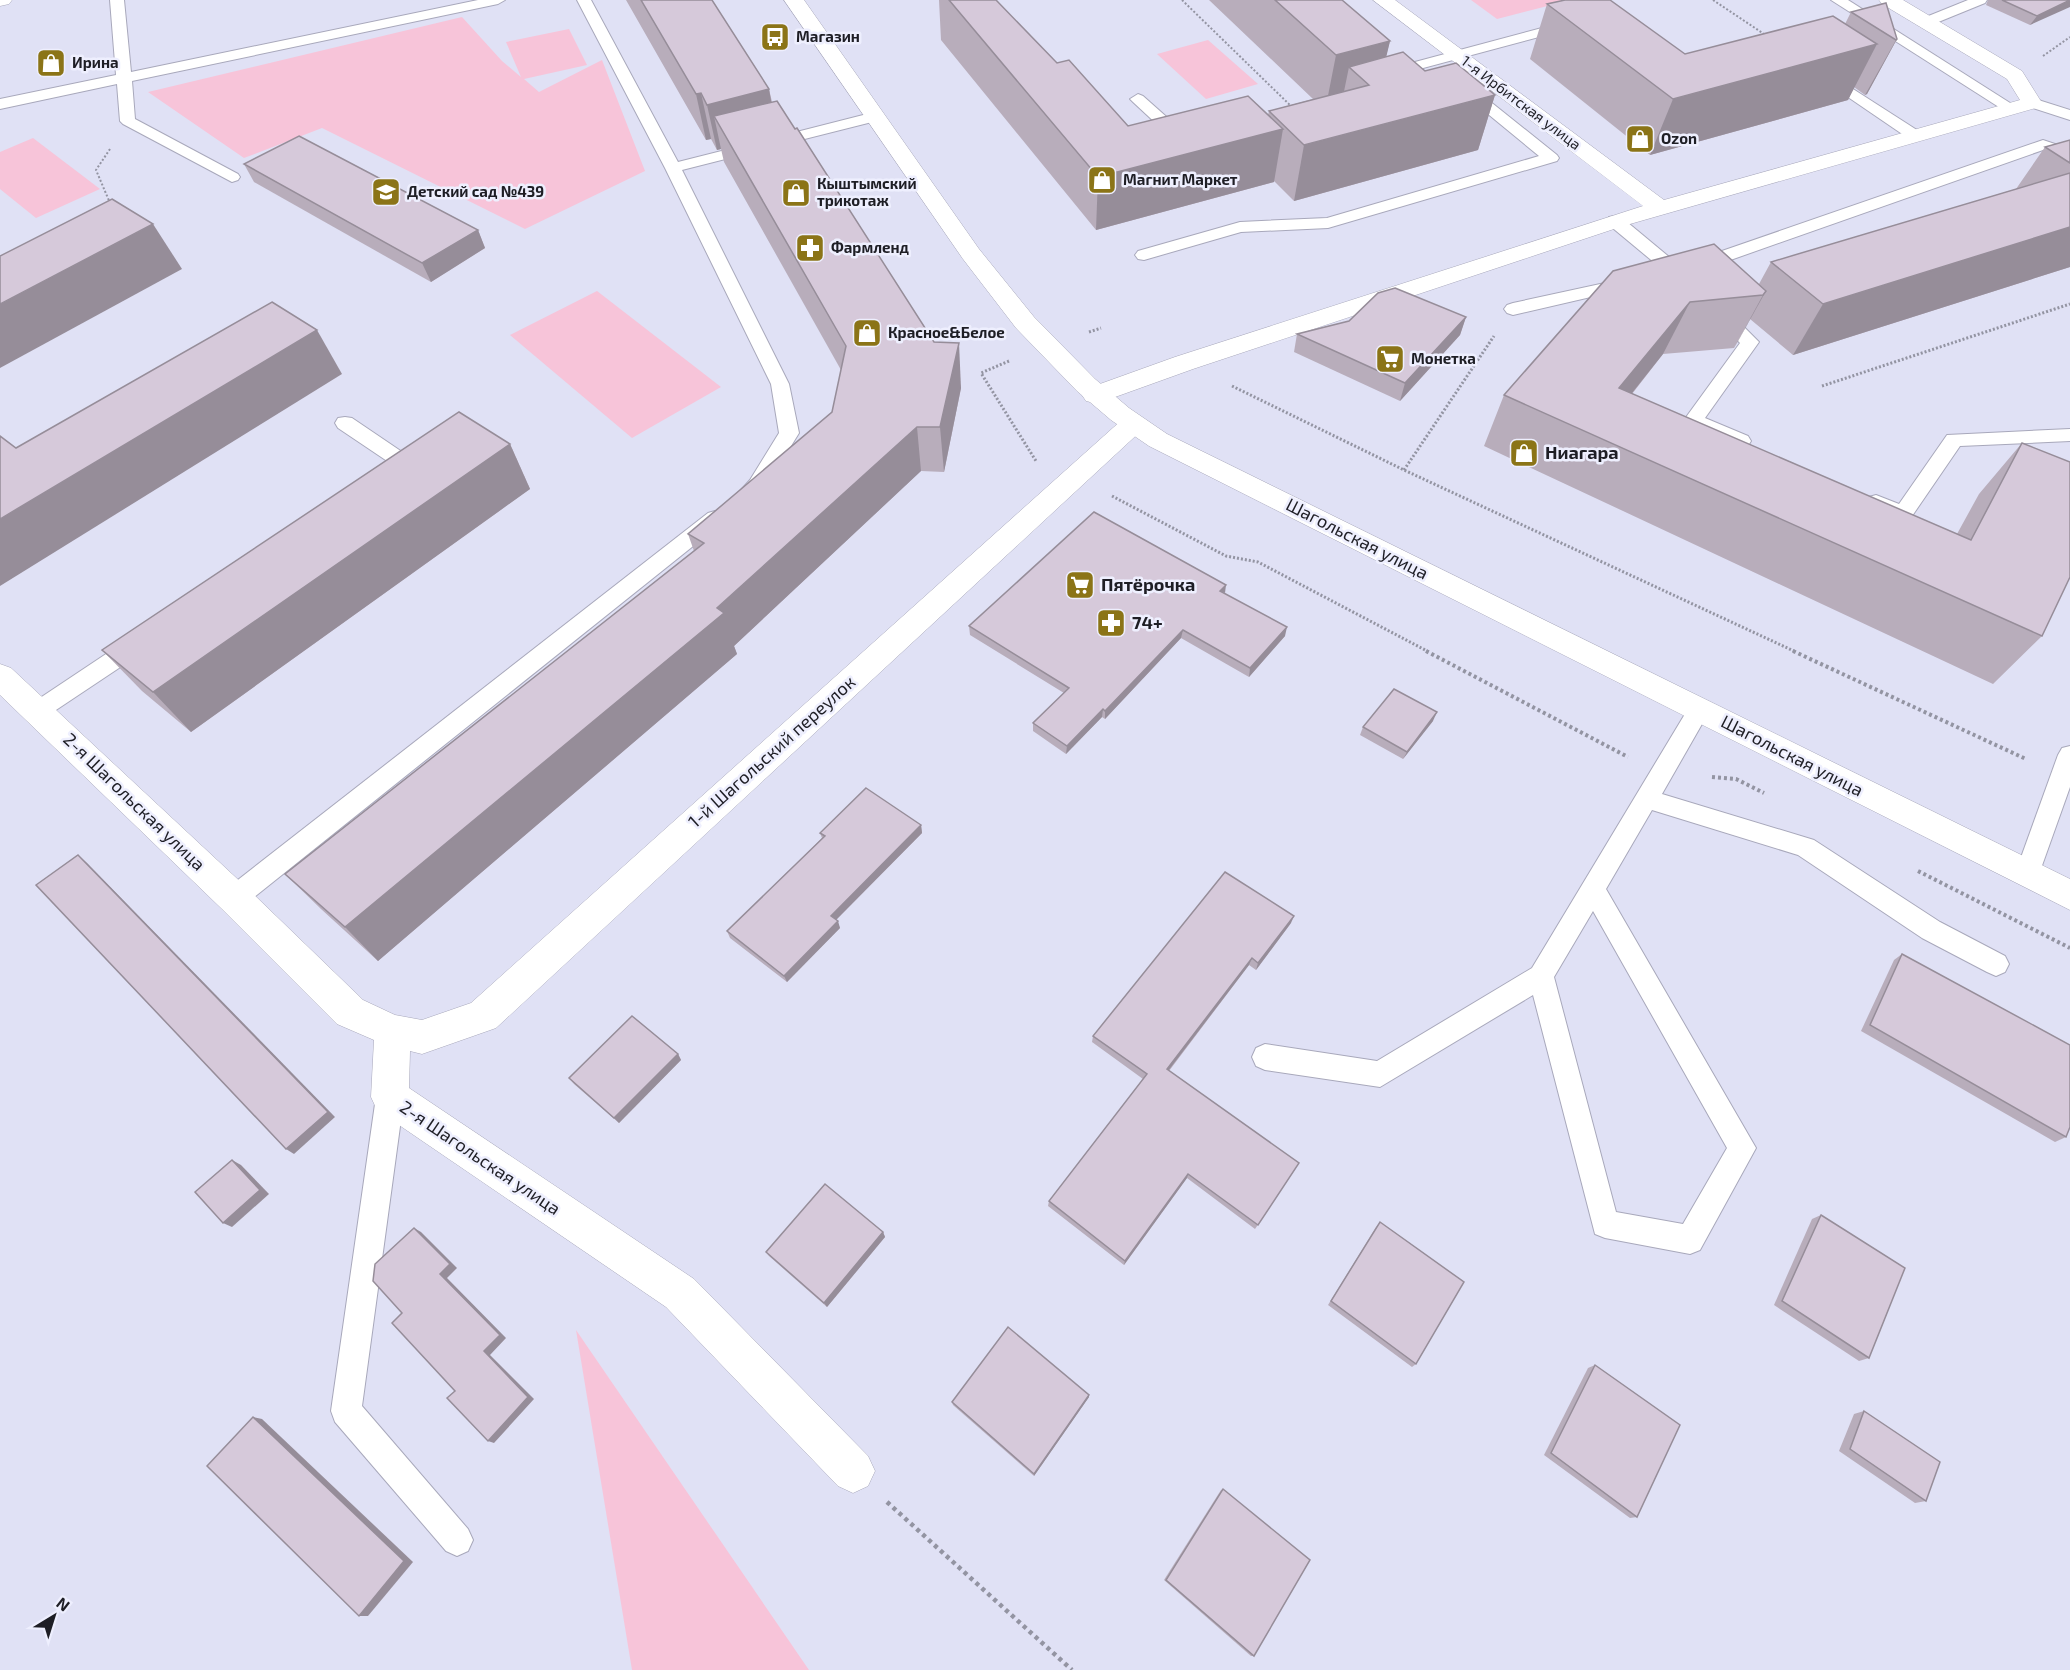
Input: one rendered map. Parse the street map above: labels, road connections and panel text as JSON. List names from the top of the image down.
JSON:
{
  "streets": {
    "street": [
      "1-я Ирбитская улица",
      "Шагольская улица",
      "1-й Шагольский переулок",
      "2-я Шагольская улица"
    ]
  },
  "crossings": [
    ["Шагольская улица", "1-й Шагольский переулок"],
    ["1-й Шагольский переулок", "2-я Шагольская улица"]
  ],
  "places": {
    "bus stop": ["Магазин"],
    "shop": [
      "Ирина",
      "Ozon",
      "Магнит Маркет",
      "Кыштымский трикотаж",
      "Красное&Белое",
      "Ниагара"
    ],
    "school or university": ["Детский сад №439"],
    "pharmacy": ["Фармленд", "74+"],
    "supermarket": ["Монетка", "Пятёрочка"]
  },
  "north": "top right"
}
